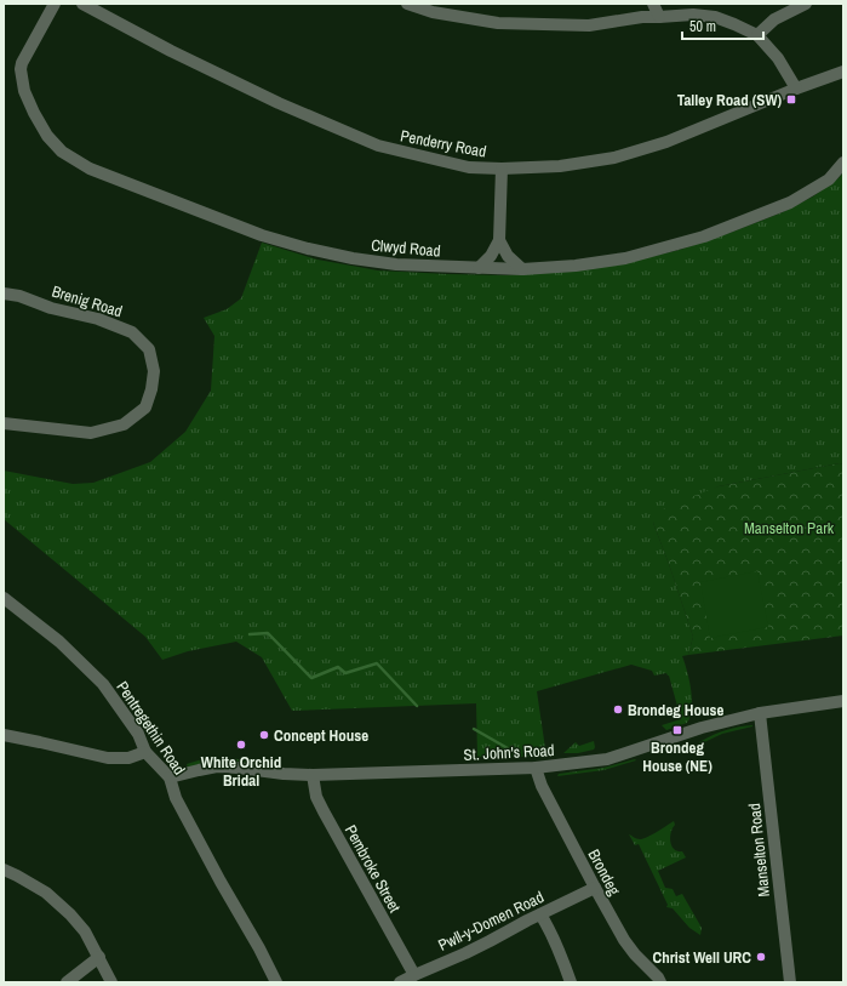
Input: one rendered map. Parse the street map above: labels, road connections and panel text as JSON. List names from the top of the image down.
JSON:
{
  "streets": {
    "street": [
      "Penderry Road",
      "Clwyd Road",
      "Brenig Road",
      "Pentregethin Road",
      "St. John's Road",
      "Manselton Road",
      "Pembroke Street",
      "Brondeg",
      "Pwll-y-Domen Road"
    ]
  },
  "crossings": [
    ["Pentregethin Road", "St. John's Road"],
    ["St. John's Road", "Manselton Road"],
    ["St. John's Road", "Pembroke Street"],
    ["St. John's Road", "Brondeg"],
    ["Pembroke Street", "Pwll-y-Domen Road"],
    ["Brondeg", "Pwll-y-Domen Road"]
  ],
  "parks": ["Manselton Park"],
  "places": {
    "transit": ["Talley Road (SW)", "Brondeg House (NE)"],
    "other": [
      "Brondeg House",
      "Concept House",
      "White Orchid Bridal",
      "Christ Well URC"
    ]
  },
  "scale_bar": "50 m"
}
